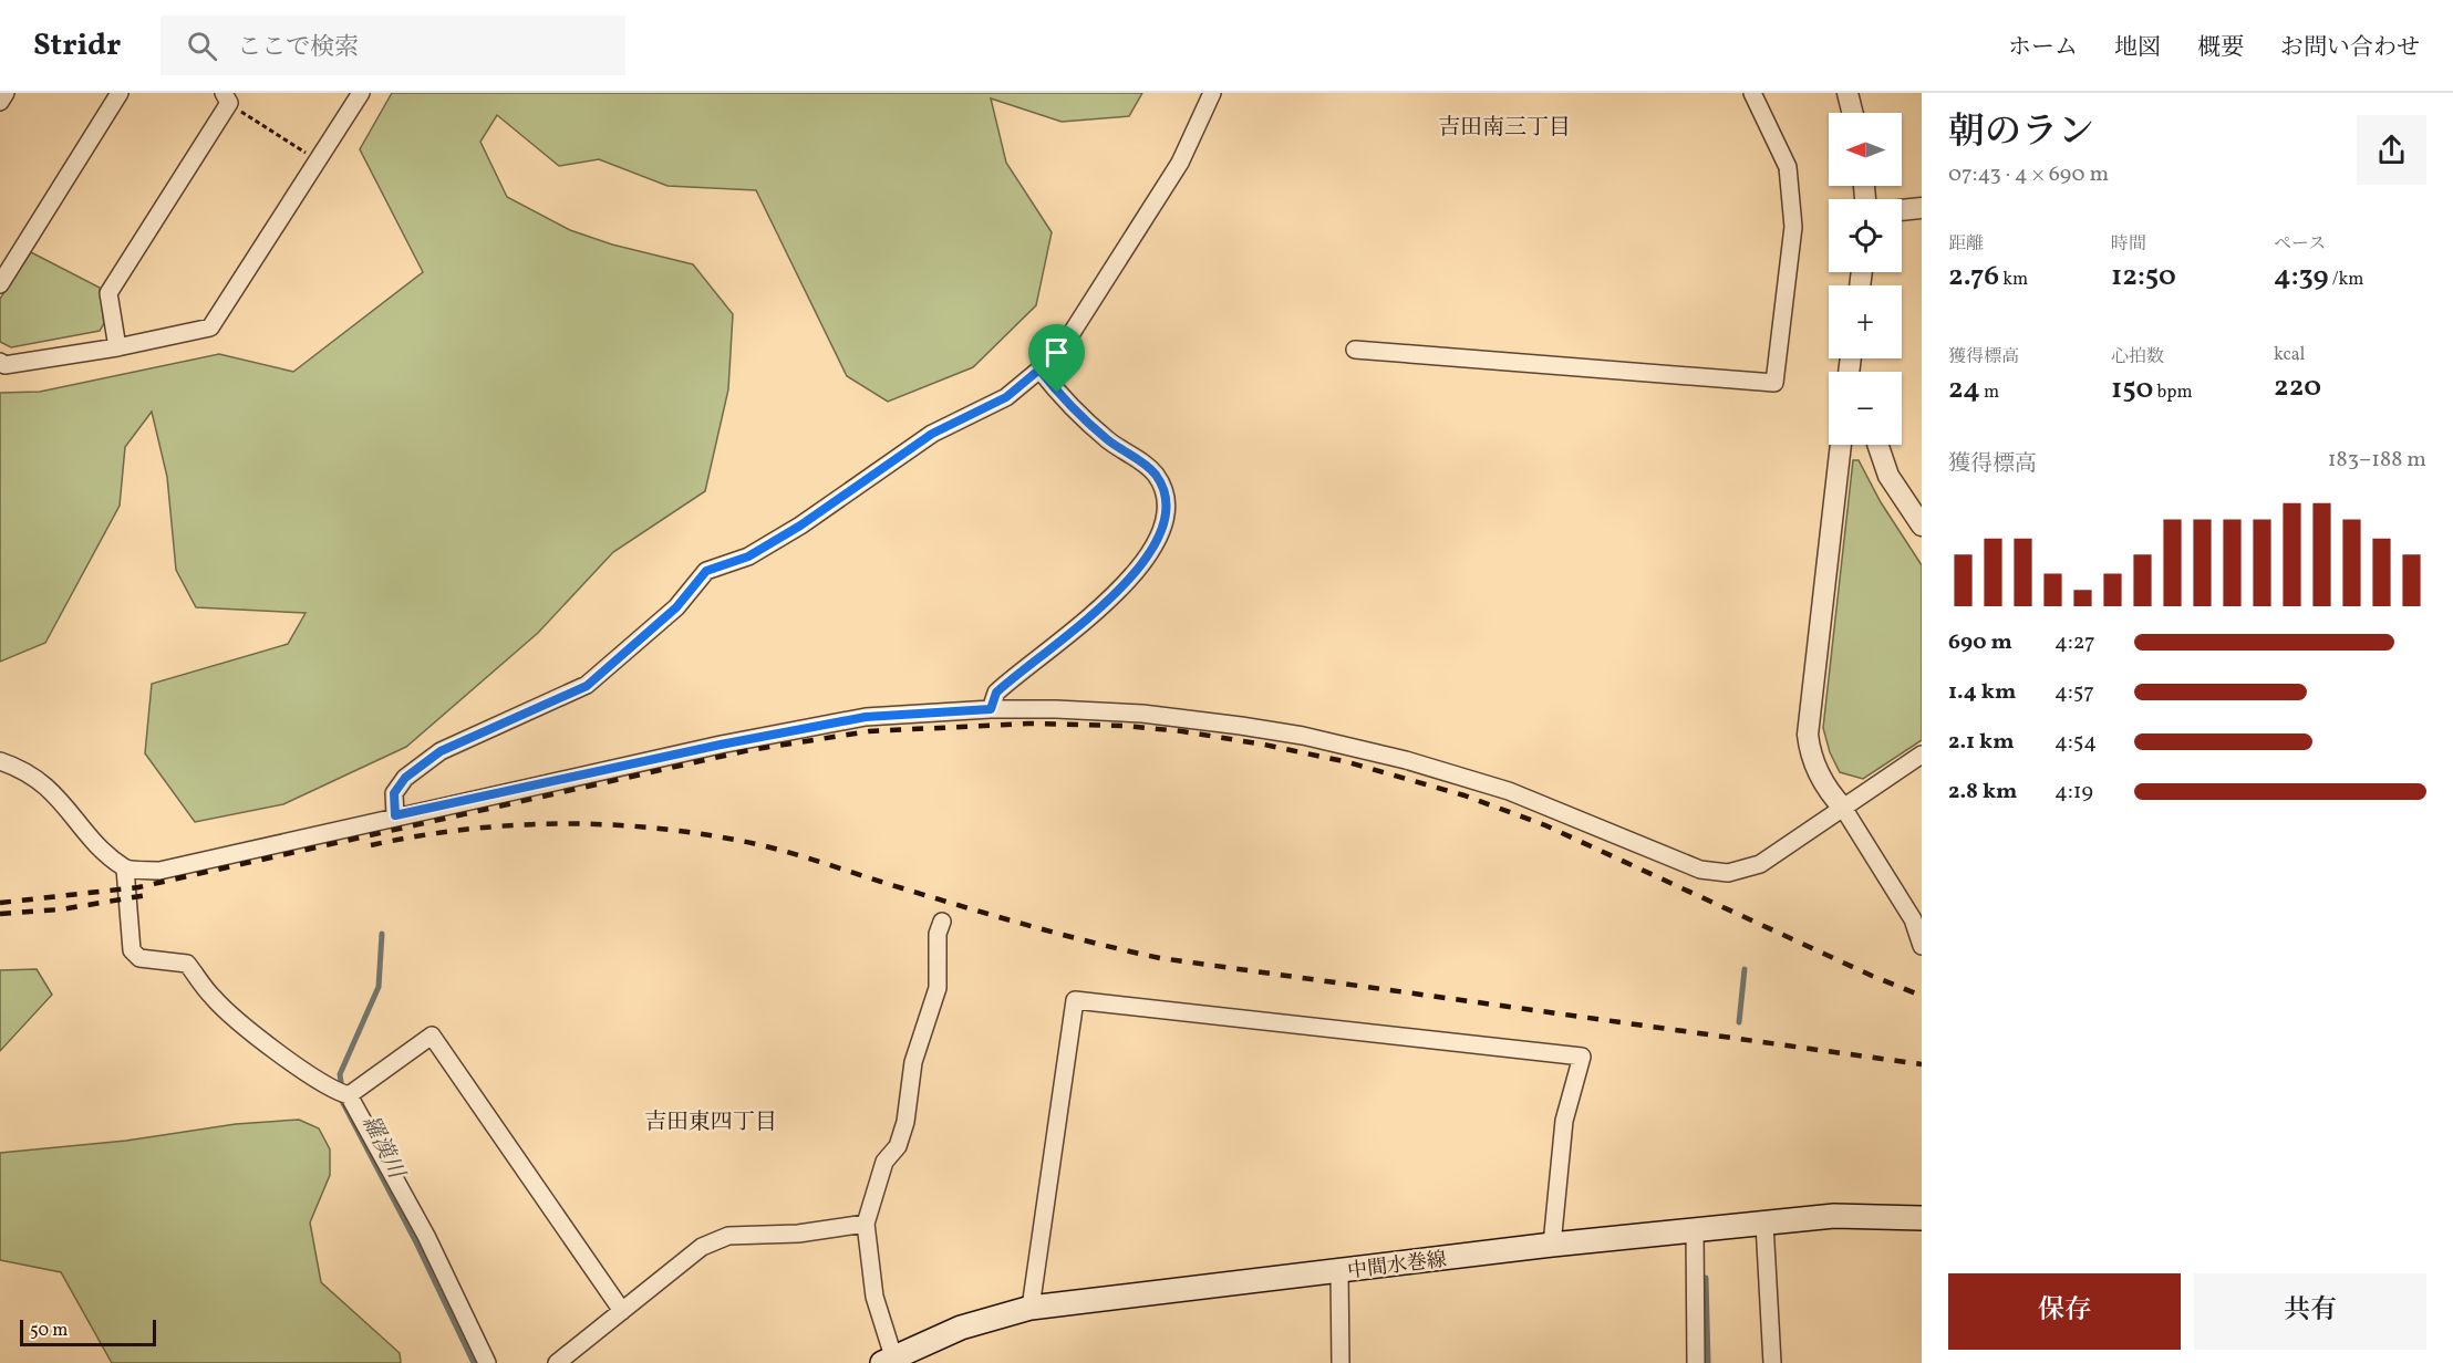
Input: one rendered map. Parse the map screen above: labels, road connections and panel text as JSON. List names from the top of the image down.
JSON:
{
  "streets": {
    "main road": ["中間水巻線"]
  },
  "districts": ["吉田南三丁目", "吉田東四丁目"],
  "water": ["羅漢川"],
  "scale_bar": "50 m",
  "north": "left",
  "page": {
    "header": "Stridr",
    "search": "ここで検索",
    "nav": [
      "ホーム",
      "地図",
      "概要",
      "お問い合わせ"
    ],
    "heading": ["朝のラン", "07:43 · 4 × 690 m"],
    "map_buttons": ["+", "−"],
    "stats": [
      ["距離", "2.76 km"],
      ["時間", "12:50"],
      ["ペース", "4:39 /km"],
      ["獲得標高", "24 m"],
      ["心拍数", "150 bpm"],
      ["kcal", "220"]
    ],
    "chart": ["獲得標高", "183–188 m"],
    "list": [
      {
        "name": "690 m",
        "note": "4:27"
      },
      {
        "name": "1.4 km",
        "note": "4:57"
      },
      {
        "name": "2.1 km",
        "note": "4:54"
      },
      {
        "name": "2.8 km",
        "note": "4:19"
      }
    ],
    "buttons": ["保存", "共有"],
    "scale": "50 m"
  }
}
